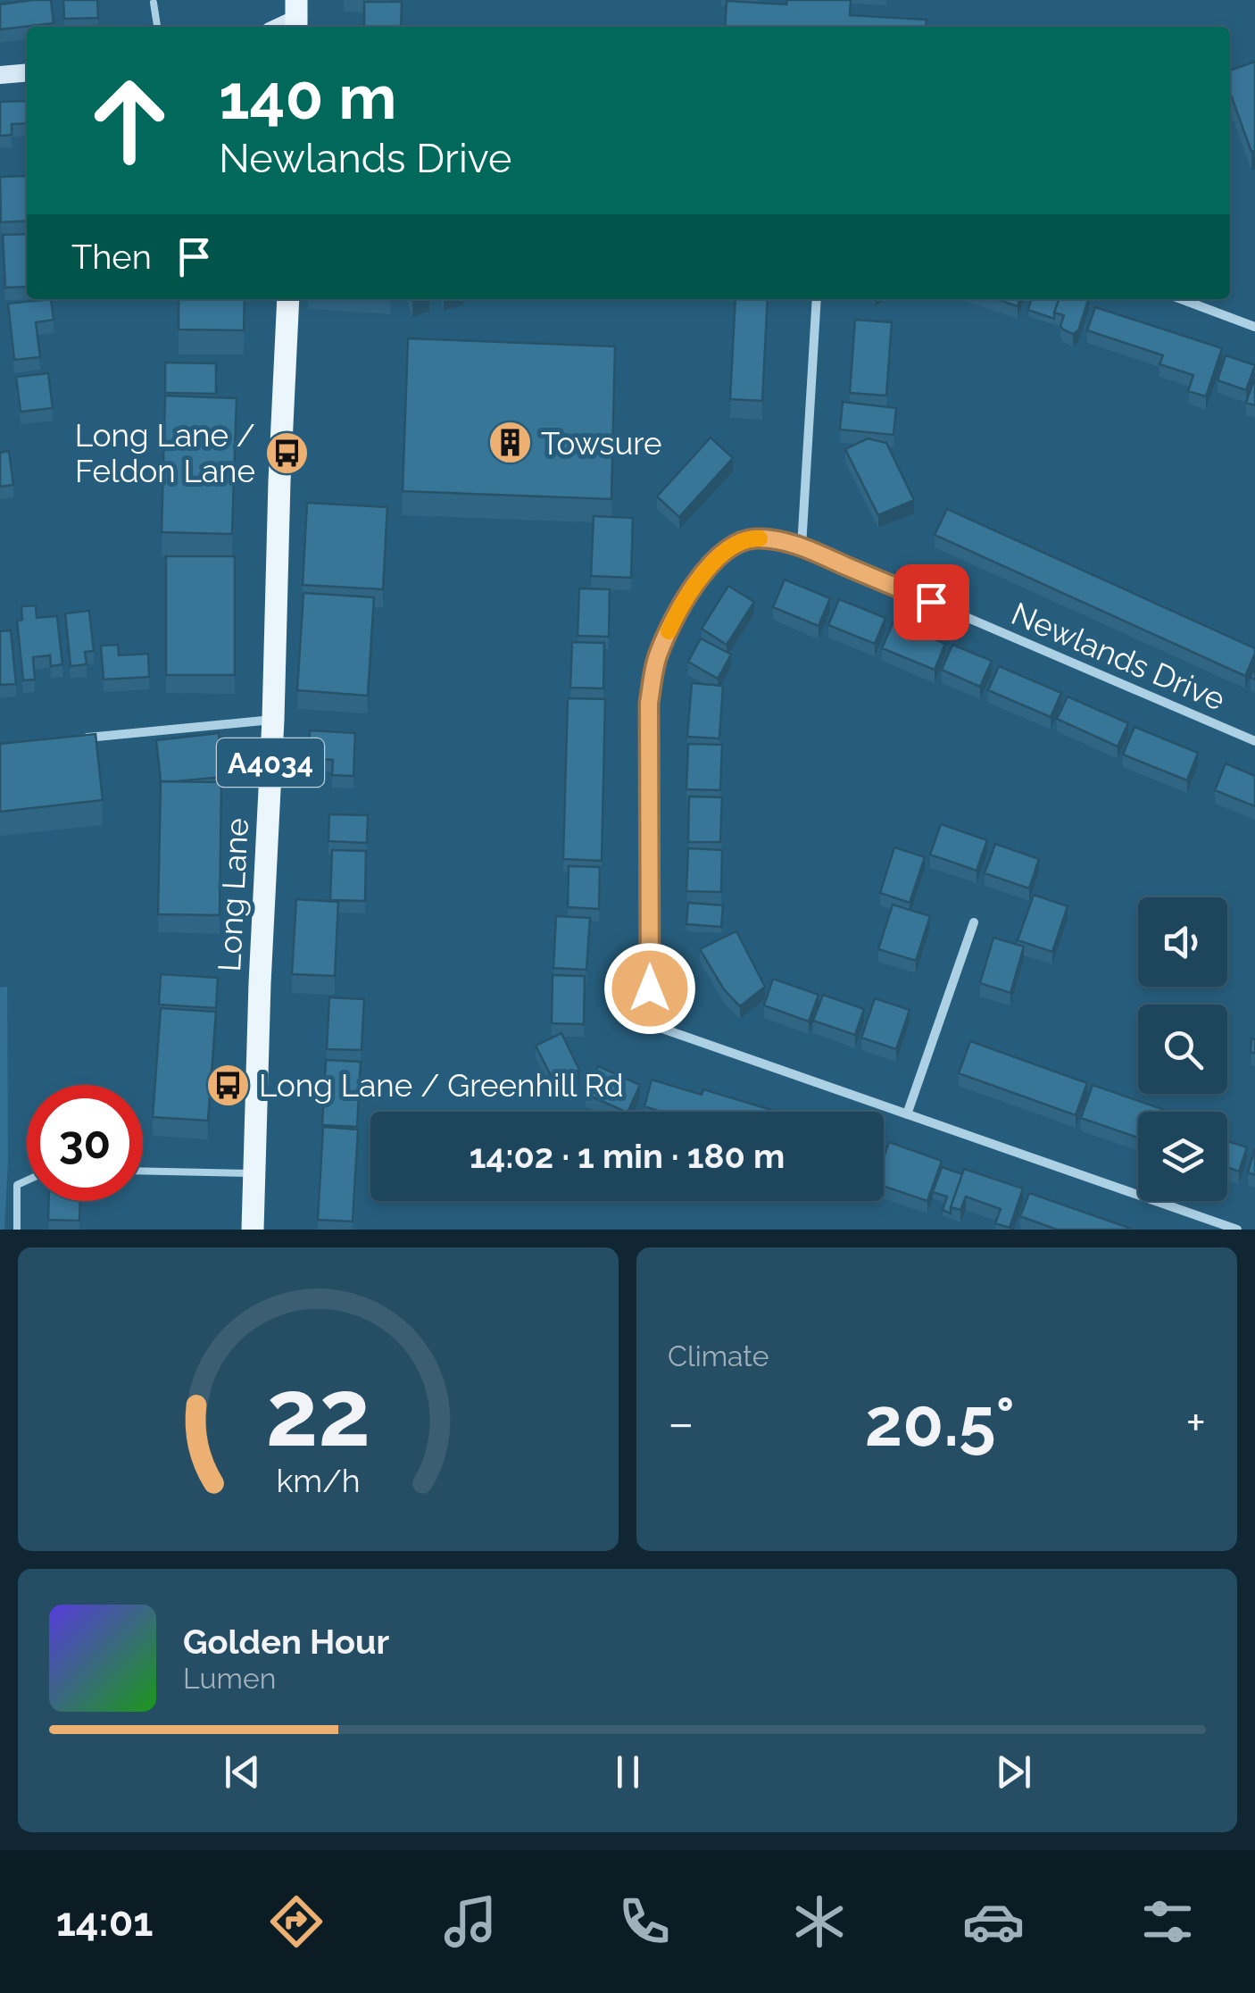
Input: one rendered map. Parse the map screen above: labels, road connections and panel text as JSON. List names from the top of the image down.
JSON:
{
  "streets": {
    "main road": ["A4034", "Long Lane"],
    "street": ["Newlands Drive"]
  },
  "places": {
    "building": ["Towsure"],
    "bus stop": ["Long Lane / Feldon Lane", "Long Lane / Greenhill Rd"]
  },
  "page": {
    "turn": ["140 m", "Newlands Drive"],
    "then": "Then",
    "limit": "30",
    "trip": "14:02 · 1 min · 180 m",
    "tile": "Climate",
    "heat": ["−", "20.5°", "+"],
    "song": ["Golden Hour", "Lumen"],
    "tabs": "14:01",
    "gauge": ["22", "km/h"]
  }
}
